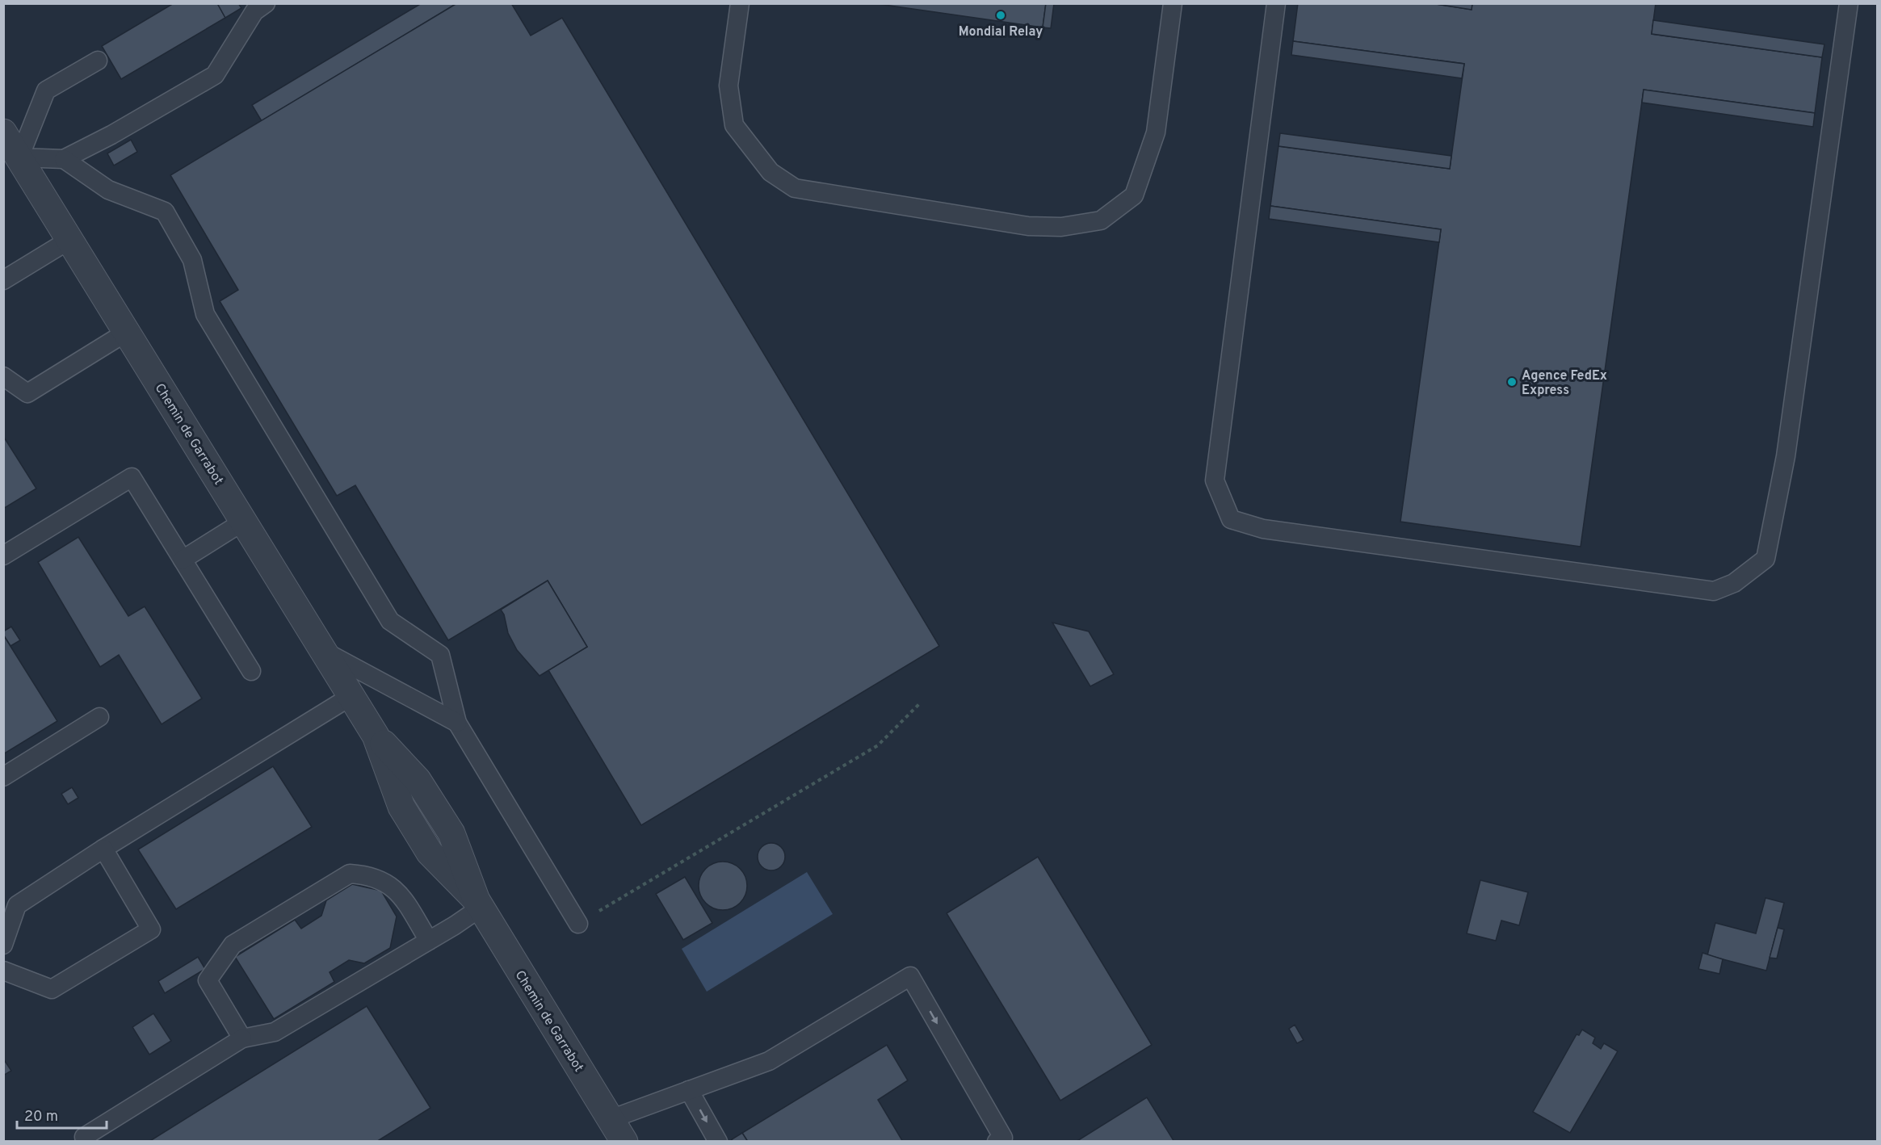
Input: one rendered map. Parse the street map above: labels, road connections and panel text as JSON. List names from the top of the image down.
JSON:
{
  "streets": {
    "street": ["Chemin de Garrabot"]
  },
  "places": ["Mondial Relay", "Agence FedEx Express"],
  "scale_bar": "20 m"
}
